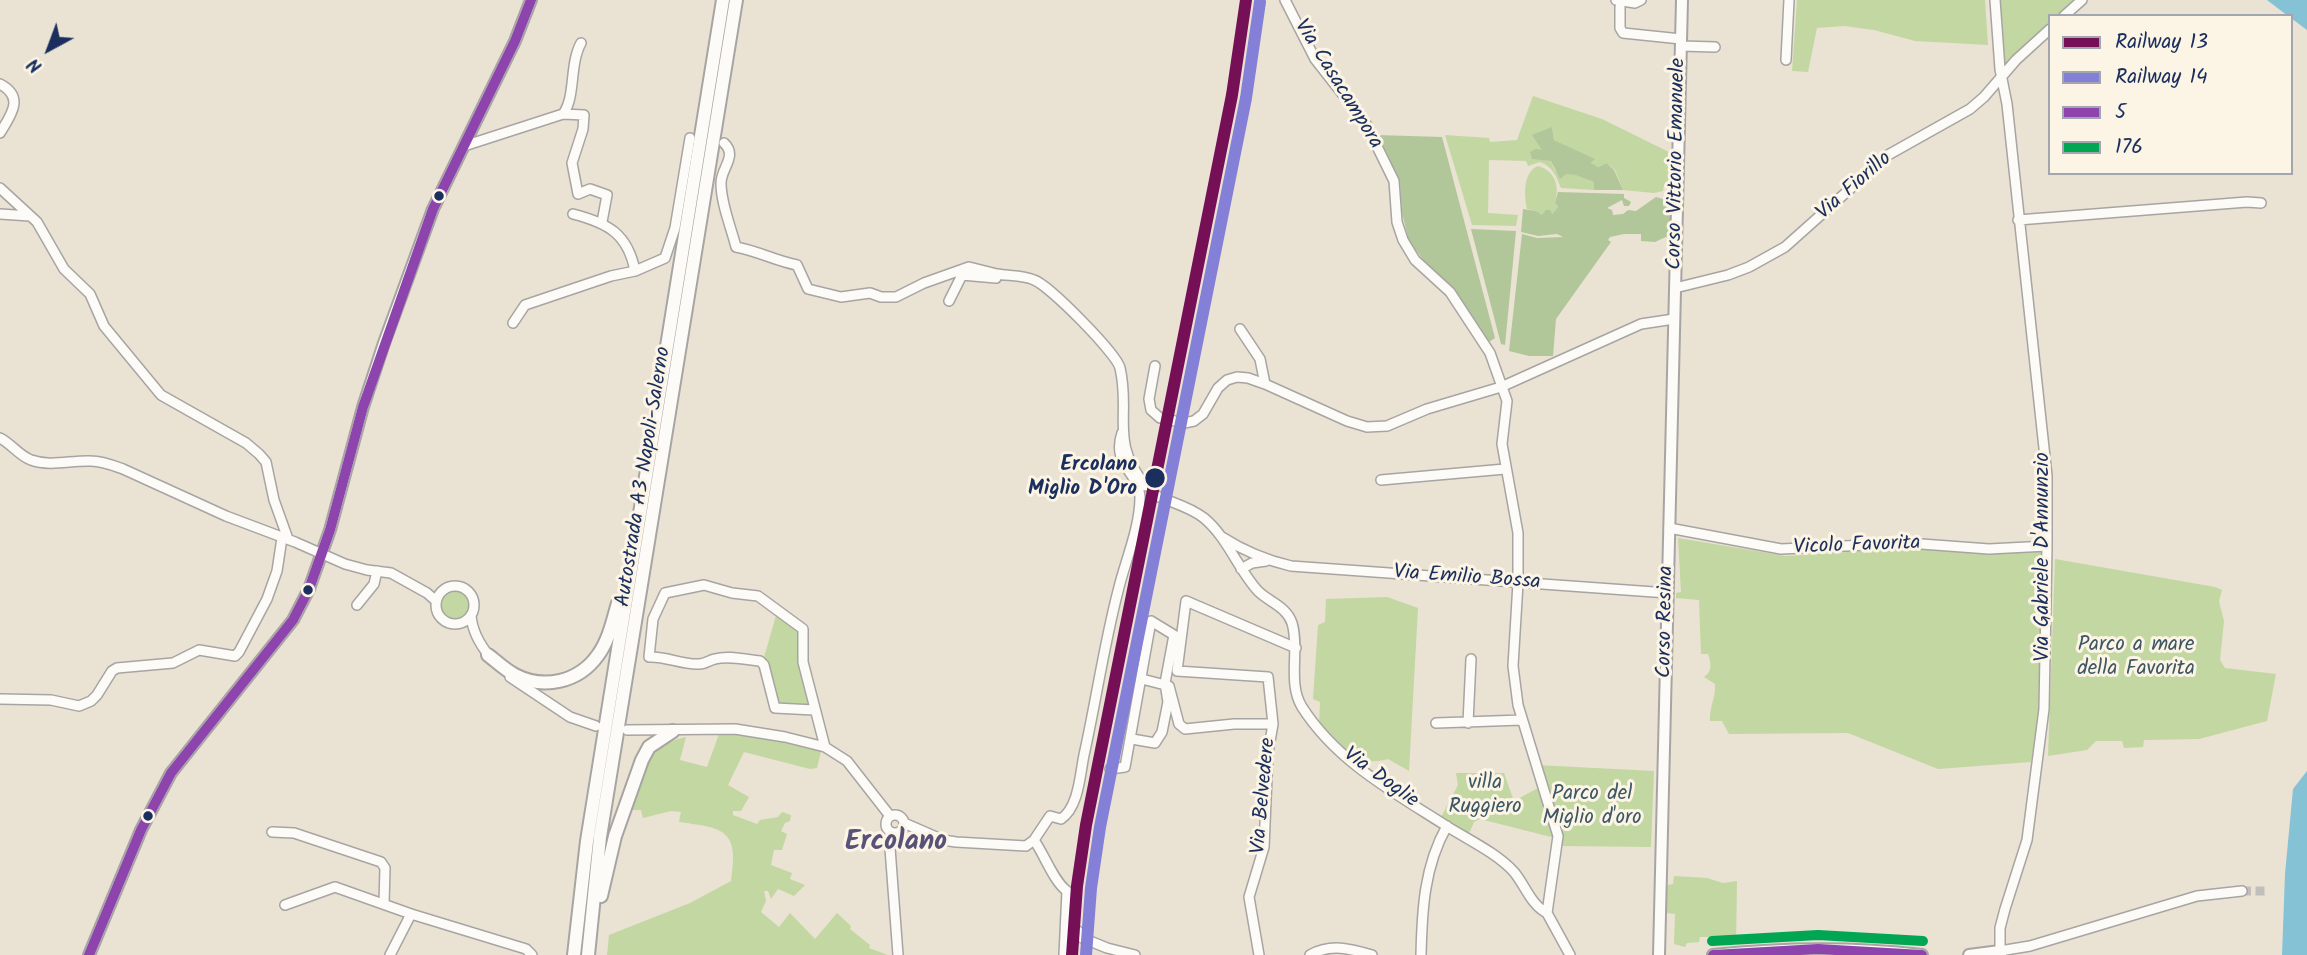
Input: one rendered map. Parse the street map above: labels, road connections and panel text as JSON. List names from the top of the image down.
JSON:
{
  "streets": {
    "highway": ["Autostrada A3 Napoli-Salerno"],
    "main road": ["Corso Vittorio Emanuele", "Corso Resina"],
    "street": [
      "Via Casacampora",
      "Via Fiorillo",
      "Vicolo Favorita",
      "Via Gabriele D'Annunzio",
      "Via Emilio Bossa",
      "Via Doglie",
      "Via Belvedere"
    ]
  },
  "crossings": [
    ["Via Casacampora", "Via Emilio Bossa"],
    ["Via Casacampora", "Via Doglie"],
    ["Corso Vittorio Emanuele", "Via Fiorillo"],
    ["Corso Vittorio Emanuele", "Corso Resina"],
    ["Via Fiorillo", "Via Gabriele D'Annunzio"],
    ["Via Fiorillo", "Corso Resina"],
    ["Vicolo Favorita", "Via Gabriele D'Annunzio"],
    ["Vicolo Favorita", "Corso Resina"],
    ["Via Emilio Bossa", "Corso Resina"],
    ["Via Emilio Bossa", "Via Doglie"],
    ["Via Doglie", "Via Belvedere"]
  ],
  "districts": ["Ercolano"],
  "parks": ["Parco a mare della Favorita", "villa Ruggiero", "Parco del Miglio d'oro"],
  "places": ["Ercolano Miglio D'Oro"],
  "lines": [
    "rail line 13",
    "transit line 5",
    "rail line 14",
    "transit line 176"
  ],
  "legend": [
    "Railway 13",
    "Railway 14",
    "5",
    "176"
  ],
  "north": "bottom left"
}
